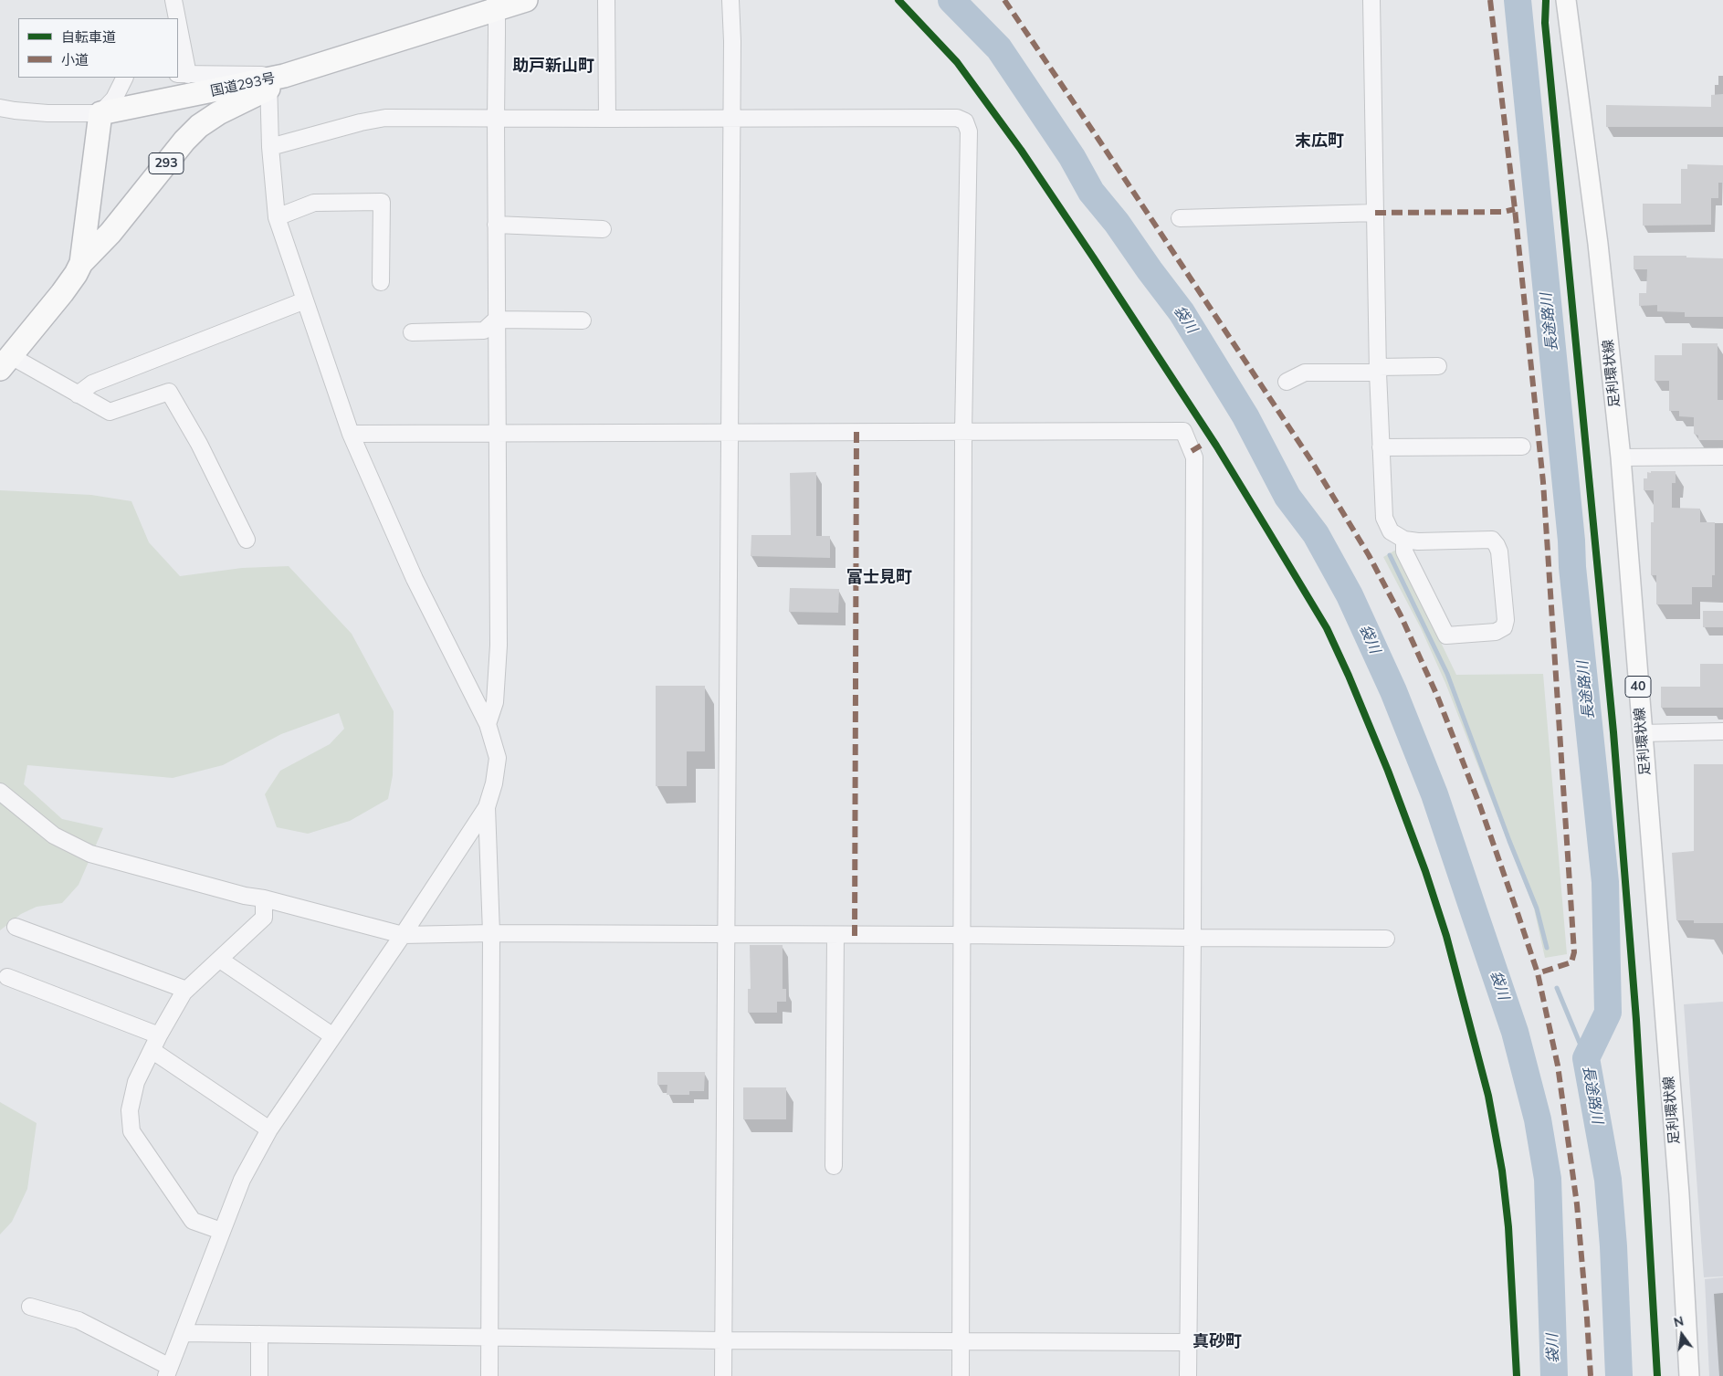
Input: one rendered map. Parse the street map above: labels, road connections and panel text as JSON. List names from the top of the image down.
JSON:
{
  "streets": {
    "highway": ["国道293号", "293"],
    "main road": ["足利環状線", "40"]
  },
  "districts": [
    "助戸新山町",
    "末広町",
    "富士見町",
    "真砂町"
  ],
  "water": ["袋川", "長途路川"],
  "legend": ["自転車道", "小道"],
  "north": "top"
}
